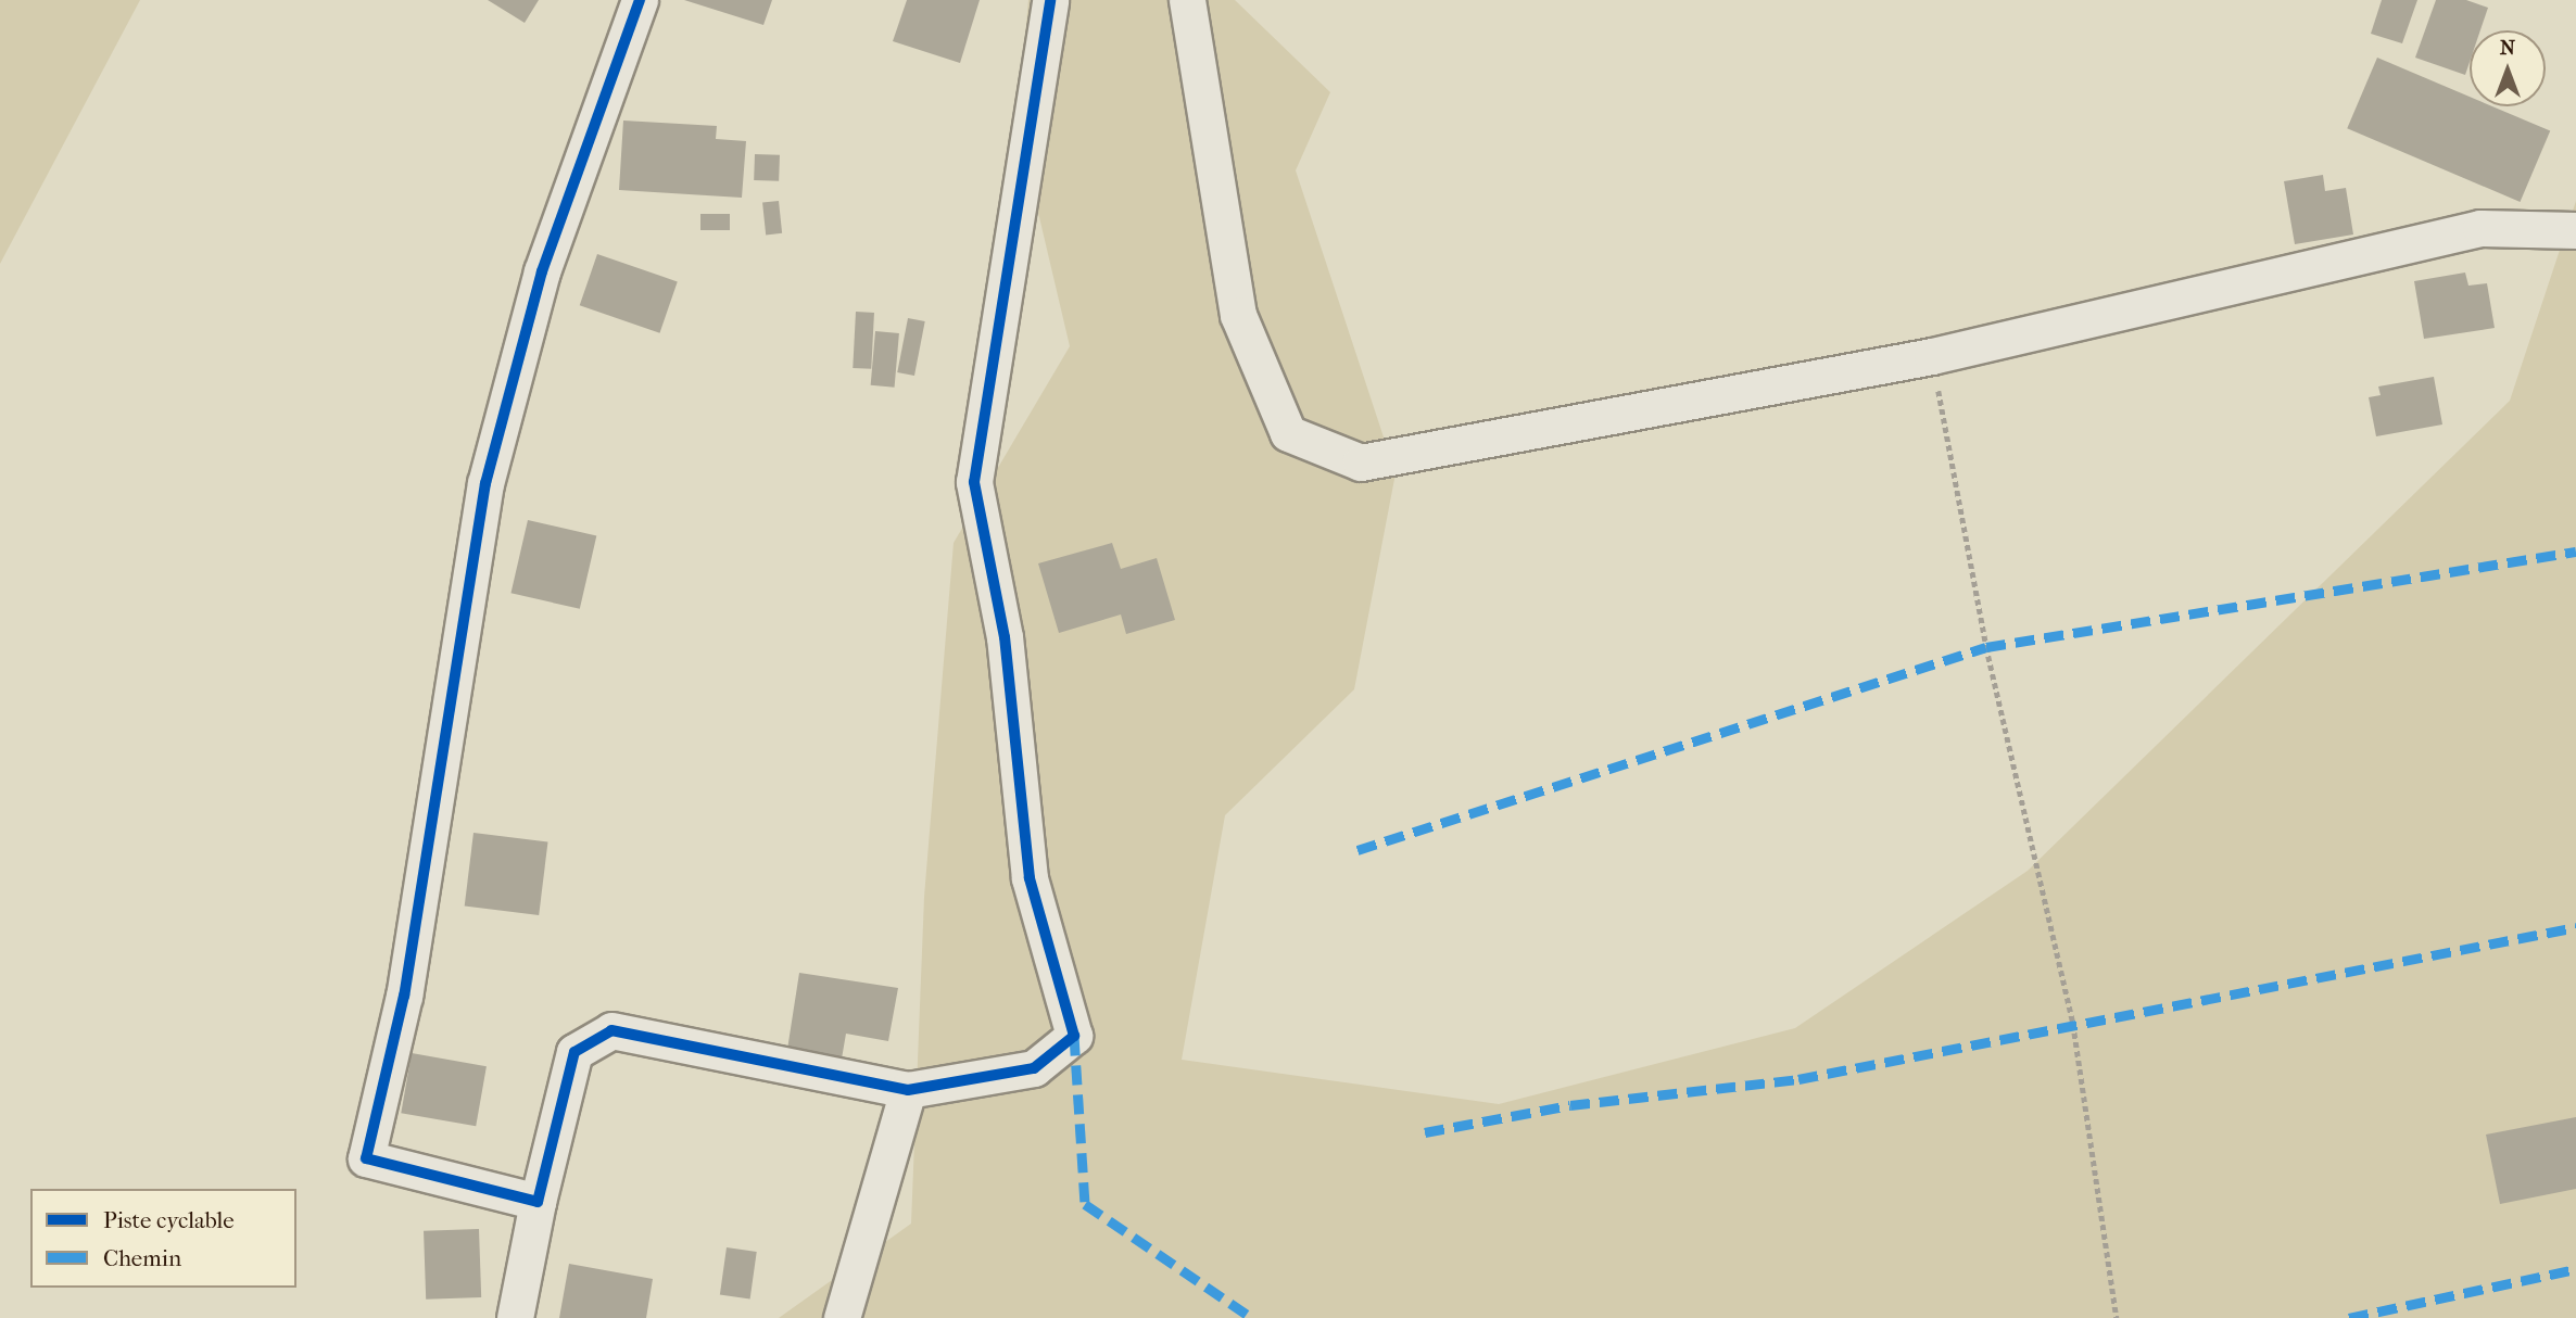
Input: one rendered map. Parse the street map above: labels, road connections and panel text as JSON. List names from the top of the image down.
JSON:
{
  "legend": ["Piste cyclable", "Chemin"],
  "north": "top"
}
